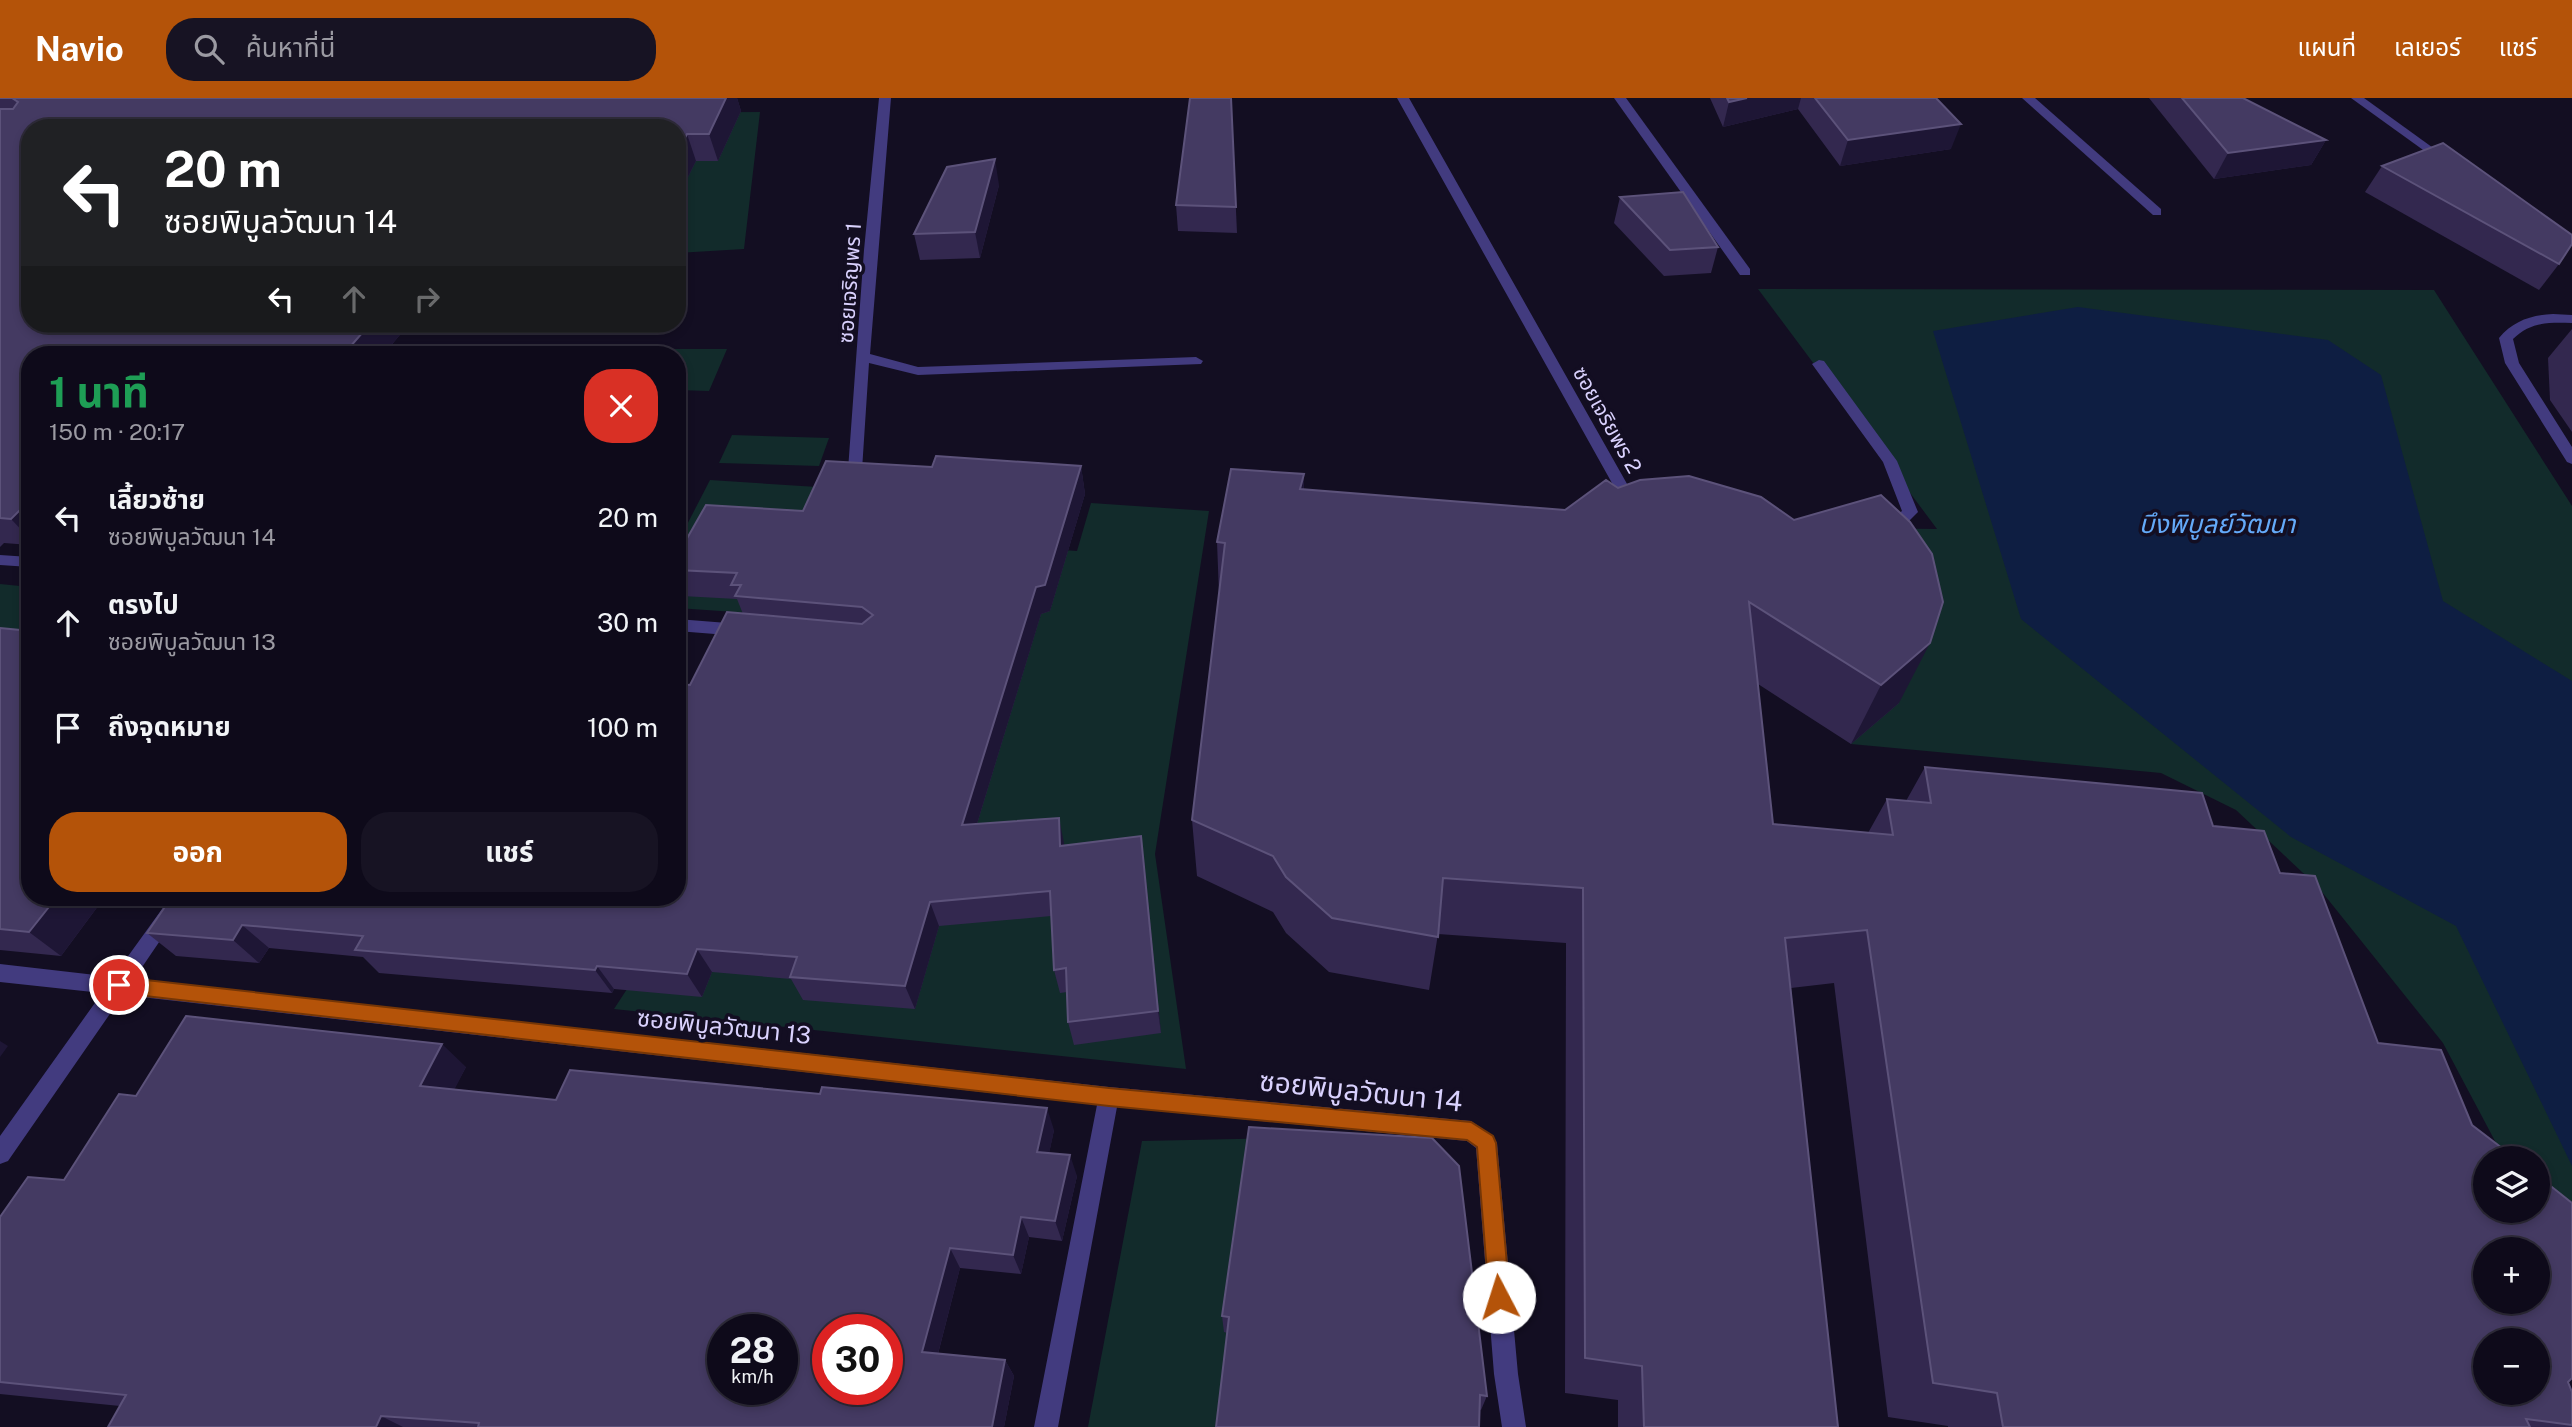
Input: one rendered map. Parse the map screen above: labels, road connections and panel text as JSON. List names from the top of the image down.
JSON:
{
  "streets": {
    "street": [
      "ซอยเจริญพร 1",
      "ซอยเจริยพร 2",
      "ซอยพิบูลวัฒนา 13",
      "ซอยพิบูลวัฒนา 14"
    ]
  },
  "crossings": [
    ["ซอยพิบูลวัฒนา 13", "ซอยพิบูลวัฒนา 14"]
  ],
  "water": ["บึงพิบูลย์วัฒนา"],
  "page": {
    "header": "Navio",
    "search": "ค้นหาที่นี่",
    "nav": ["แผนที่", "เลเยอร์", "แชร์"],
    "turn": ["20 m", "ซอยพิบูลวัฒนา 14"],
    "heading": ["1 นาที", "150 m · 20:17"],
    "list": [
      {
        "name": "เลี้ยวซ้าย",
        "note": "ซอยพิบูลวัฒนา 14",
        "value": "20 m"
      },
      {
        "name": "ตรงไป",
        "note": "ซอยพิบูลวัฒนา 13",
        "value": "30 m"
      },
      {
        "name": "ถึงจุดหมาย",
        "value": "100 m"
      }
    ],
    "buttons": ["ออก", "แชร์"],
    "map_buttons": ["+", "−"],
    "speed": "28 km/h",
    "limit": "30"
  }
}
